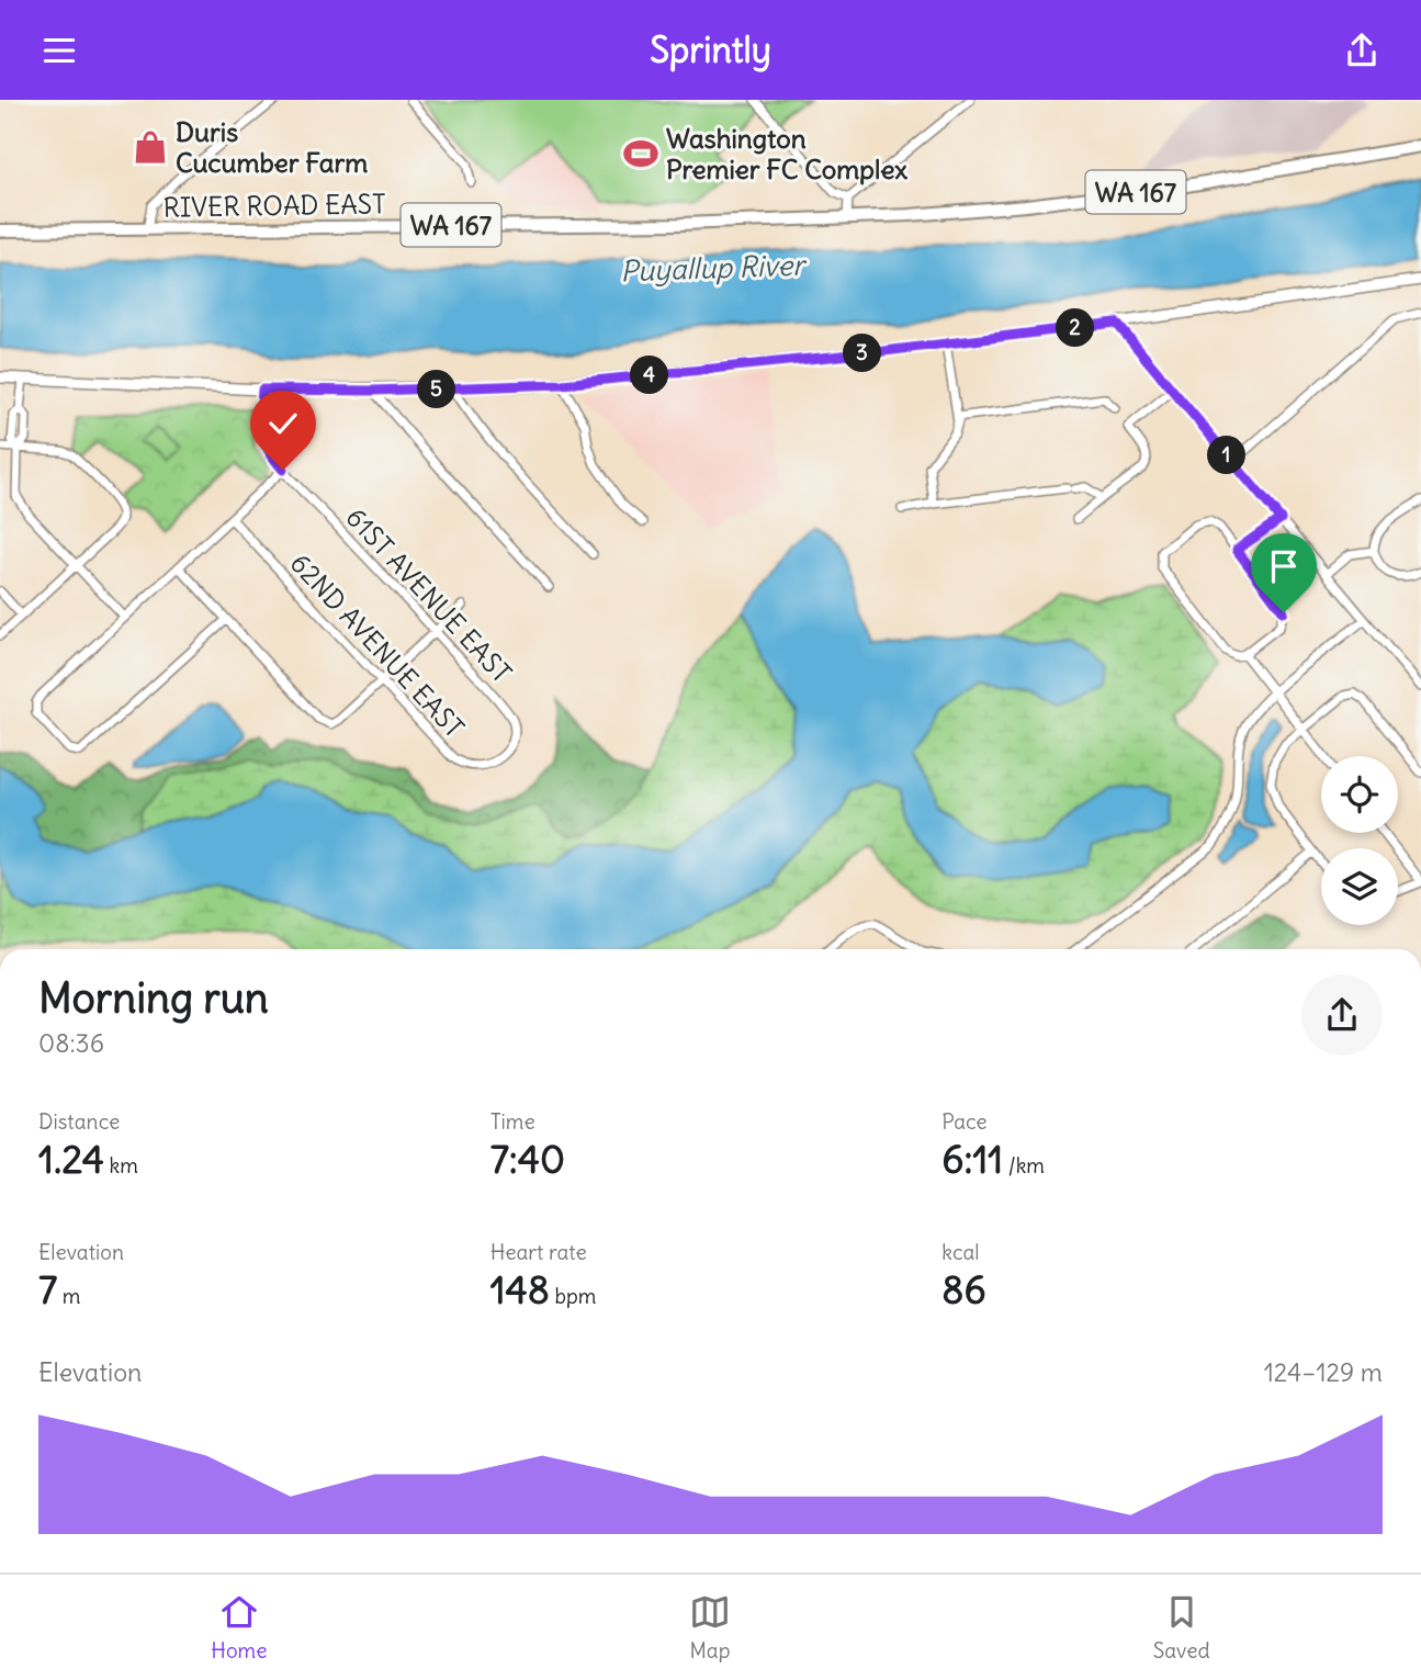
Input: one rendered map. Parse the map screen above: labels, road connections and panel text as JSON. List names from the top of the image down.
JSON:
{
  "streets": {
    "main road": ["WA 167", "RIVER ROAD EAST"],
    "street": ["61ST AVENUE EAST", "62ND AVENUE EAST"]
  },
  "crossings": [
    ["61ST AVENUE EAST", "62ND AVENUE EAST"]
  ],
  "water": ["Puyallup River"],
  "places": {
    "shop": ["Duris Cucumber Farm"],
    "sports": ["Washington Premier FC Complex"]
  },
  "page": {
    "header": "Sprintly",
    "pins": [
      "2",
      "3",
      "4",
      "5",
      "1"
    ],
    "heading": ["Morning run", "08:36"],
    "stats": [
      ["Distance", "1.24 km"],
      ["Time", "7:40"],
      ["Pace", "6:11 /km"],
      ["Elevation", "7 m"],
      ["Heart rate", "148 bpm"],
      ["kcal", "86"]
    ],
    "chart": ["Elevation", "124–129 m"],
    "tabs": ["Home", "Map", "Saved"]
  }
}
